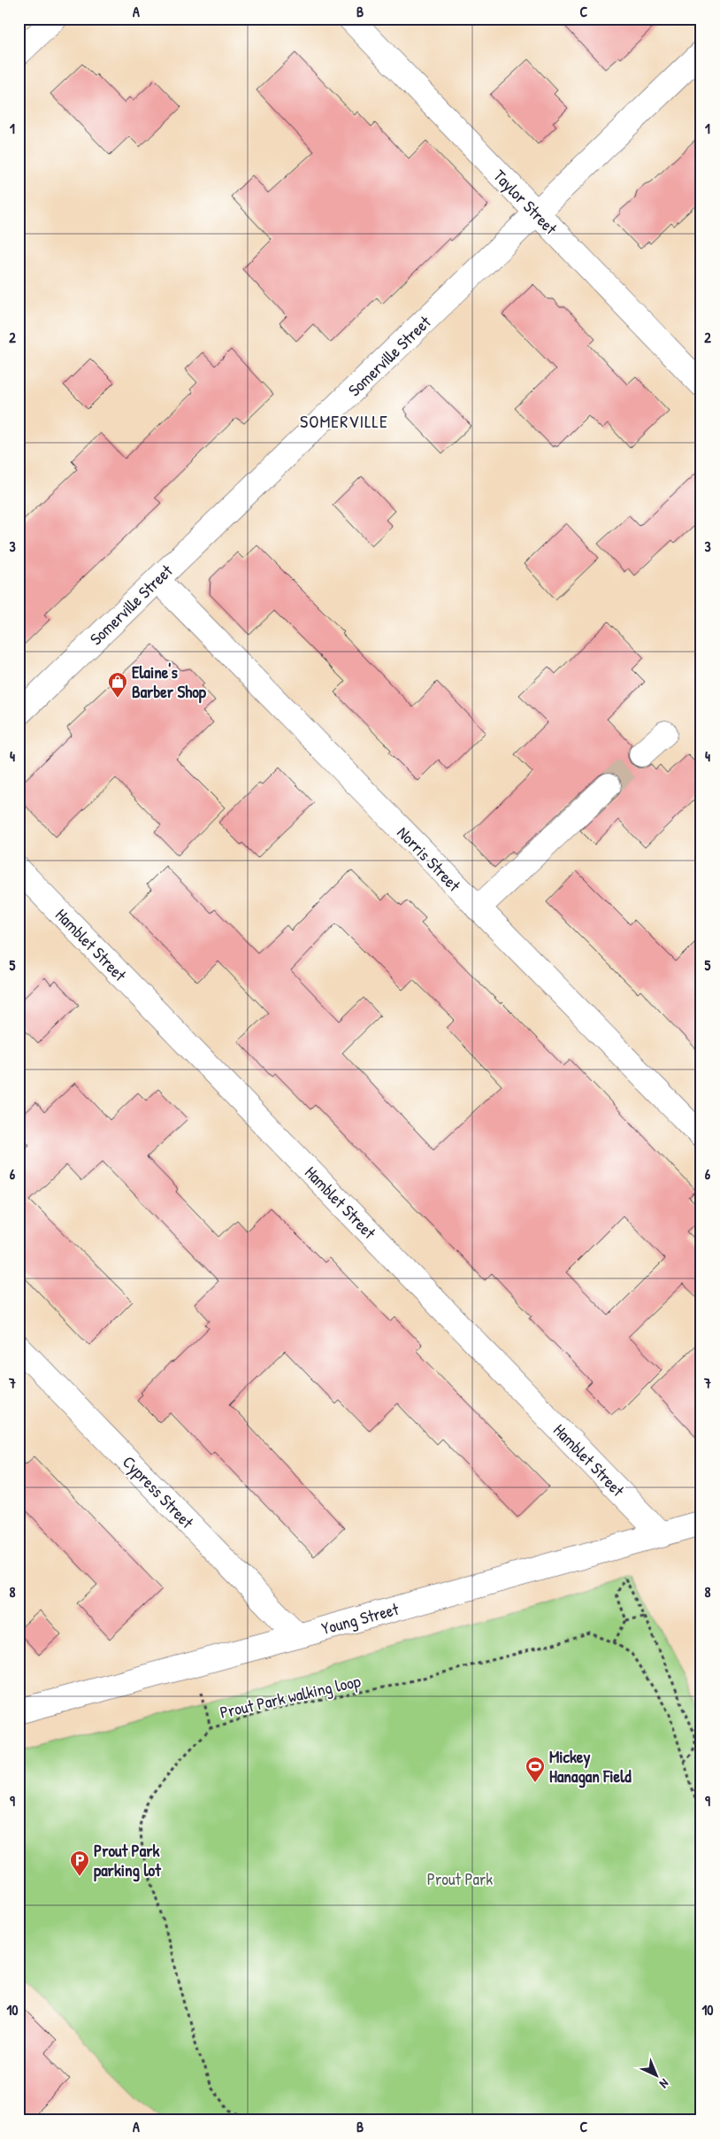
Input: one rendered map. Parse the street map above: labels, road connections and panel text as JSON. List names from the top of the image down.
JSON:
{
  "streets": {
    "street": [
      "Taylor Street",
      "Somerville Street",
      "Norris Street",
      "Hamblet Street",
      "Cypress Street",
      "Young Street"
    ],
    "path": ["Prout Park walking loop"]
  },
  "crossings": [
    ["Taylor Street", "Somerville Street"],
    ["Somerville Street", "Norris Street"],
    ["Hamblet Street", "Young Street"],
    ["Cypress Street", "Young Street"]
  ],
  "districts": ["SOMERVILLE"],
  "parks": ["Prout Park"],
  "places": {
    "shop": ["Elaine's Barber Shop"],
    "sports": ["Mickey Hanagan Field"],
    "parking": ["Prout Park parking lot"]
  },
  "north": "bottom right",
  "grid": {
    "columns": ["A", "B", "C"],
    "rows": [
      "1",
      "2",
      "3",
      "4",
      "5",
      "6",
      "7",
      "8",
      "9",
      "10"
    ]
  }
}
